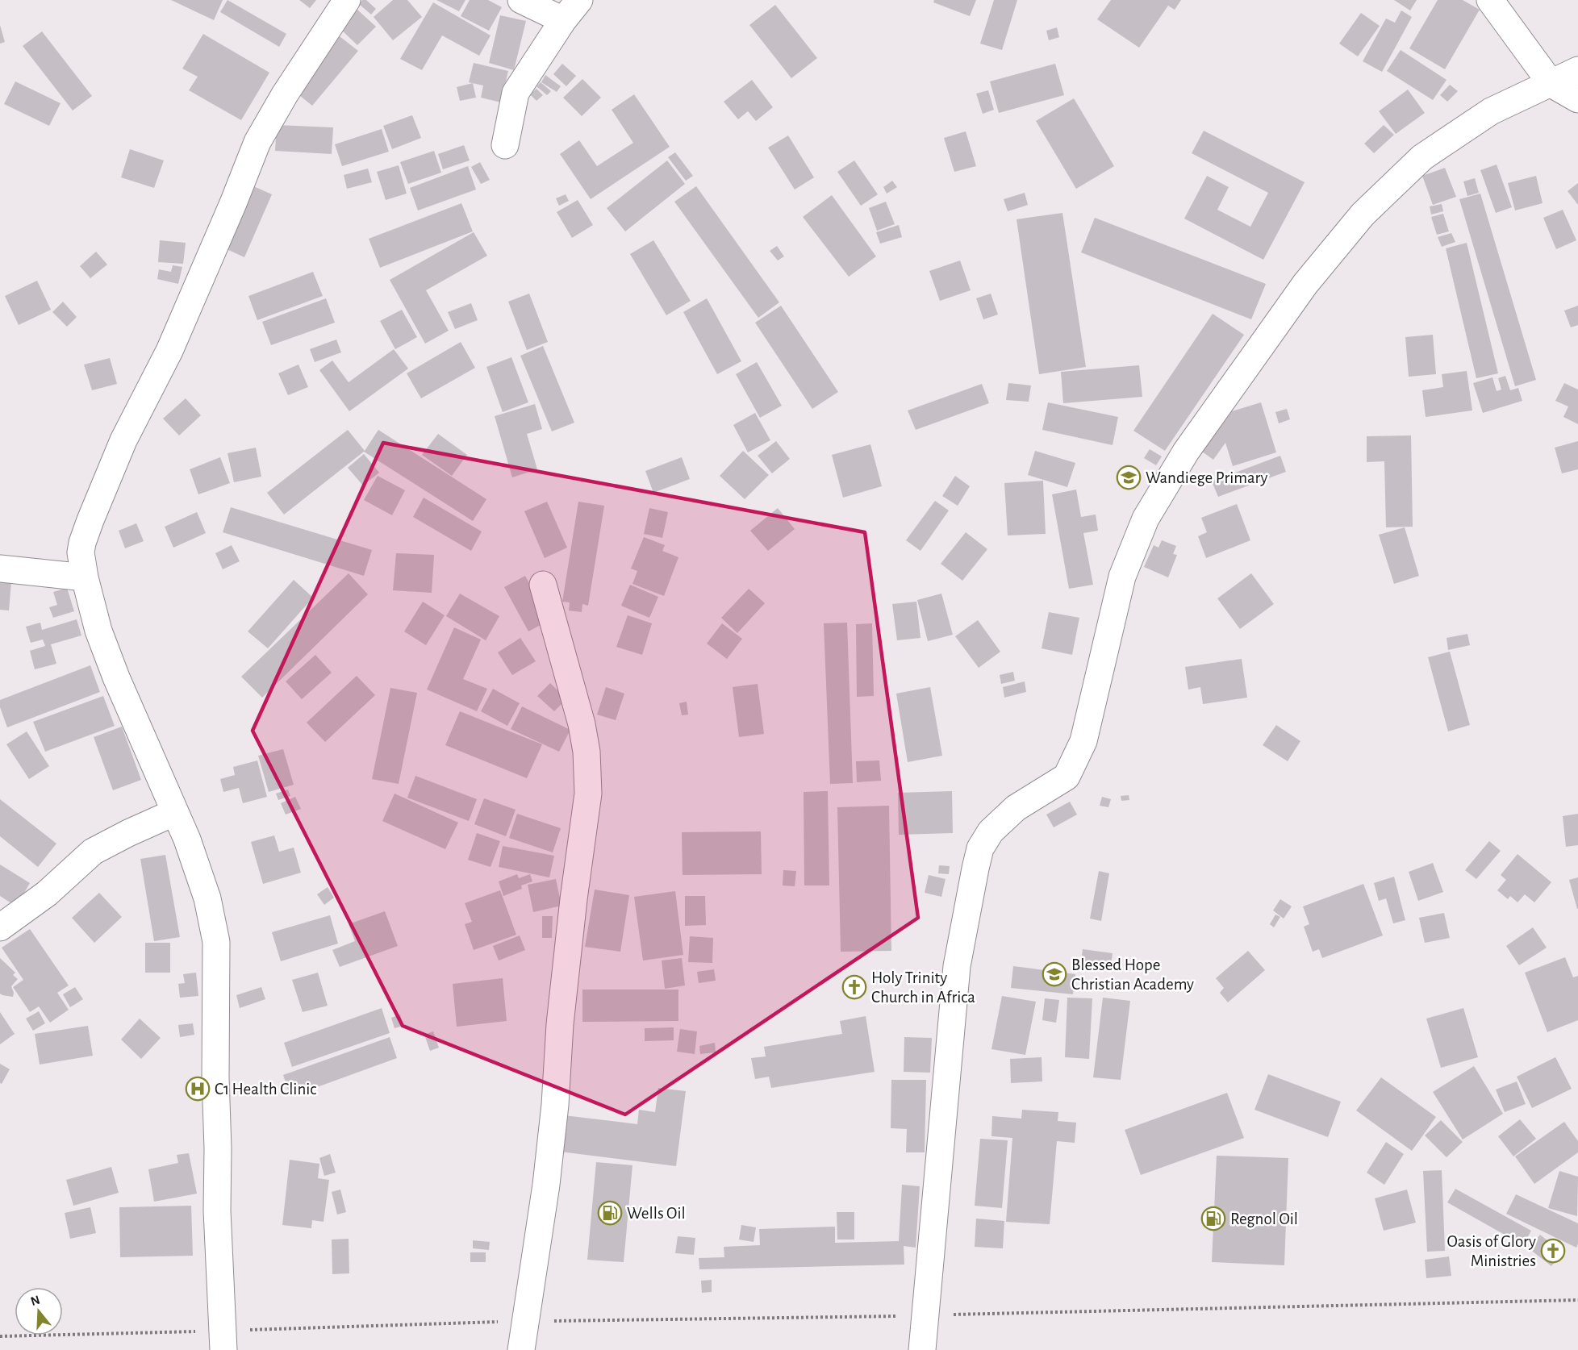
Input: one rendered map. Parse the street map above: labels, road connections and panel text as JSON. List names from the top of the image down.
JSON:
{
  "places": {
    "school or university": ["Wandiege Primary", "Blessed Hope Christian Academy"],
    "church": ["Holy Trinity Church in Africa", "Oasis of Glory Ministries"],
    "hospital": ["C1 Health Clinic"],
    "fuel station": ["Wells Oil", "Regnol Oil"]
  },
  "north": "top"
}
